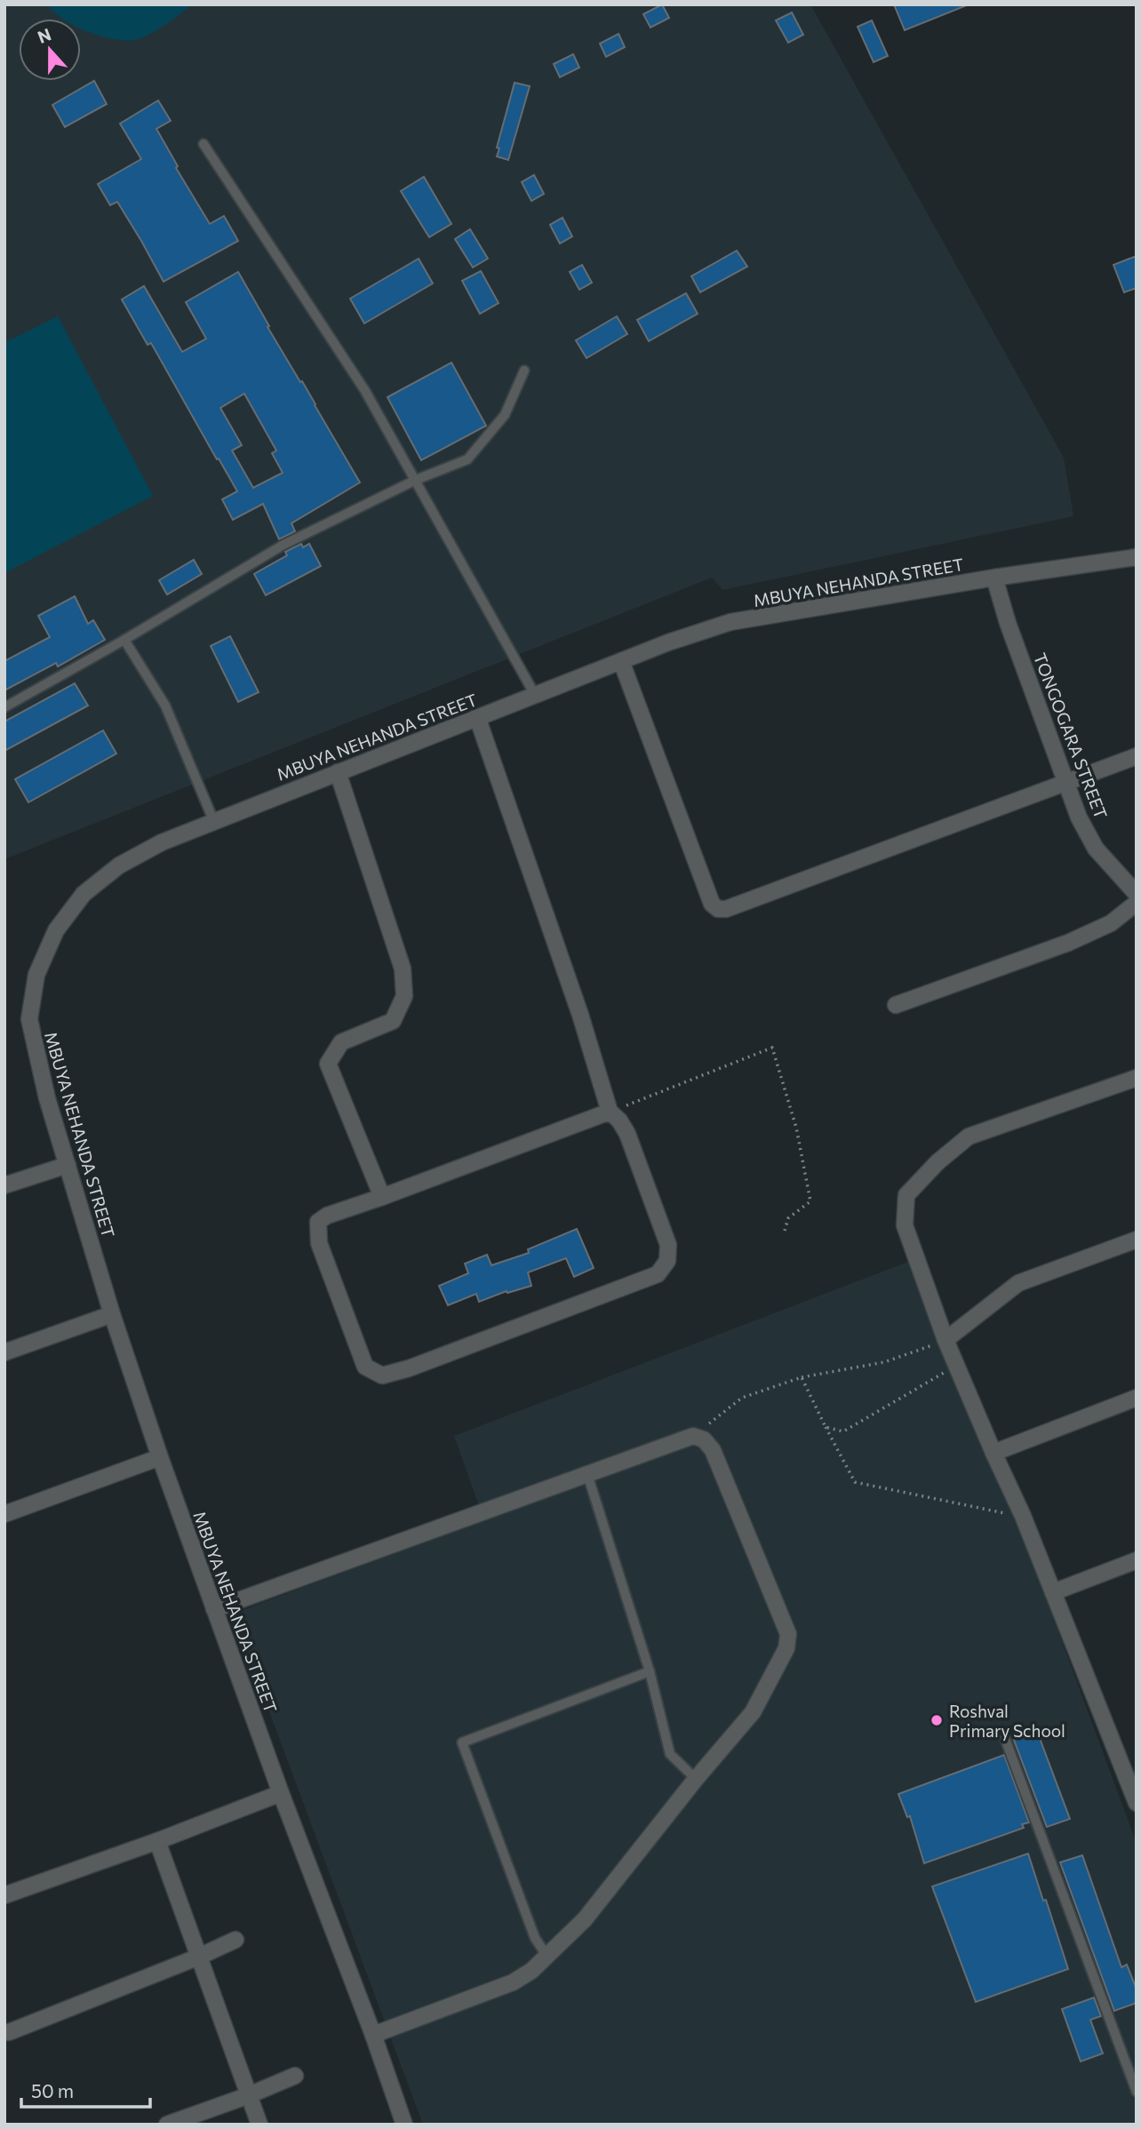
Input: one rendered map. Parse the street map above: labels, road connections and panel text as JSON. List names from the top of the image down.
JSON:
{
  "streets": {
    "street": ["MBUYA NEHANDA STREET", "TONGOGARA STREET"]
  },
  "crossings": [
    ["MBUYA NEHANDA STREET", "TONGOGARA STREET"]
  ],
  "places": ["Roshval Primary School"],
  "scale_bar": "50 m",
  "north": "top"
}
